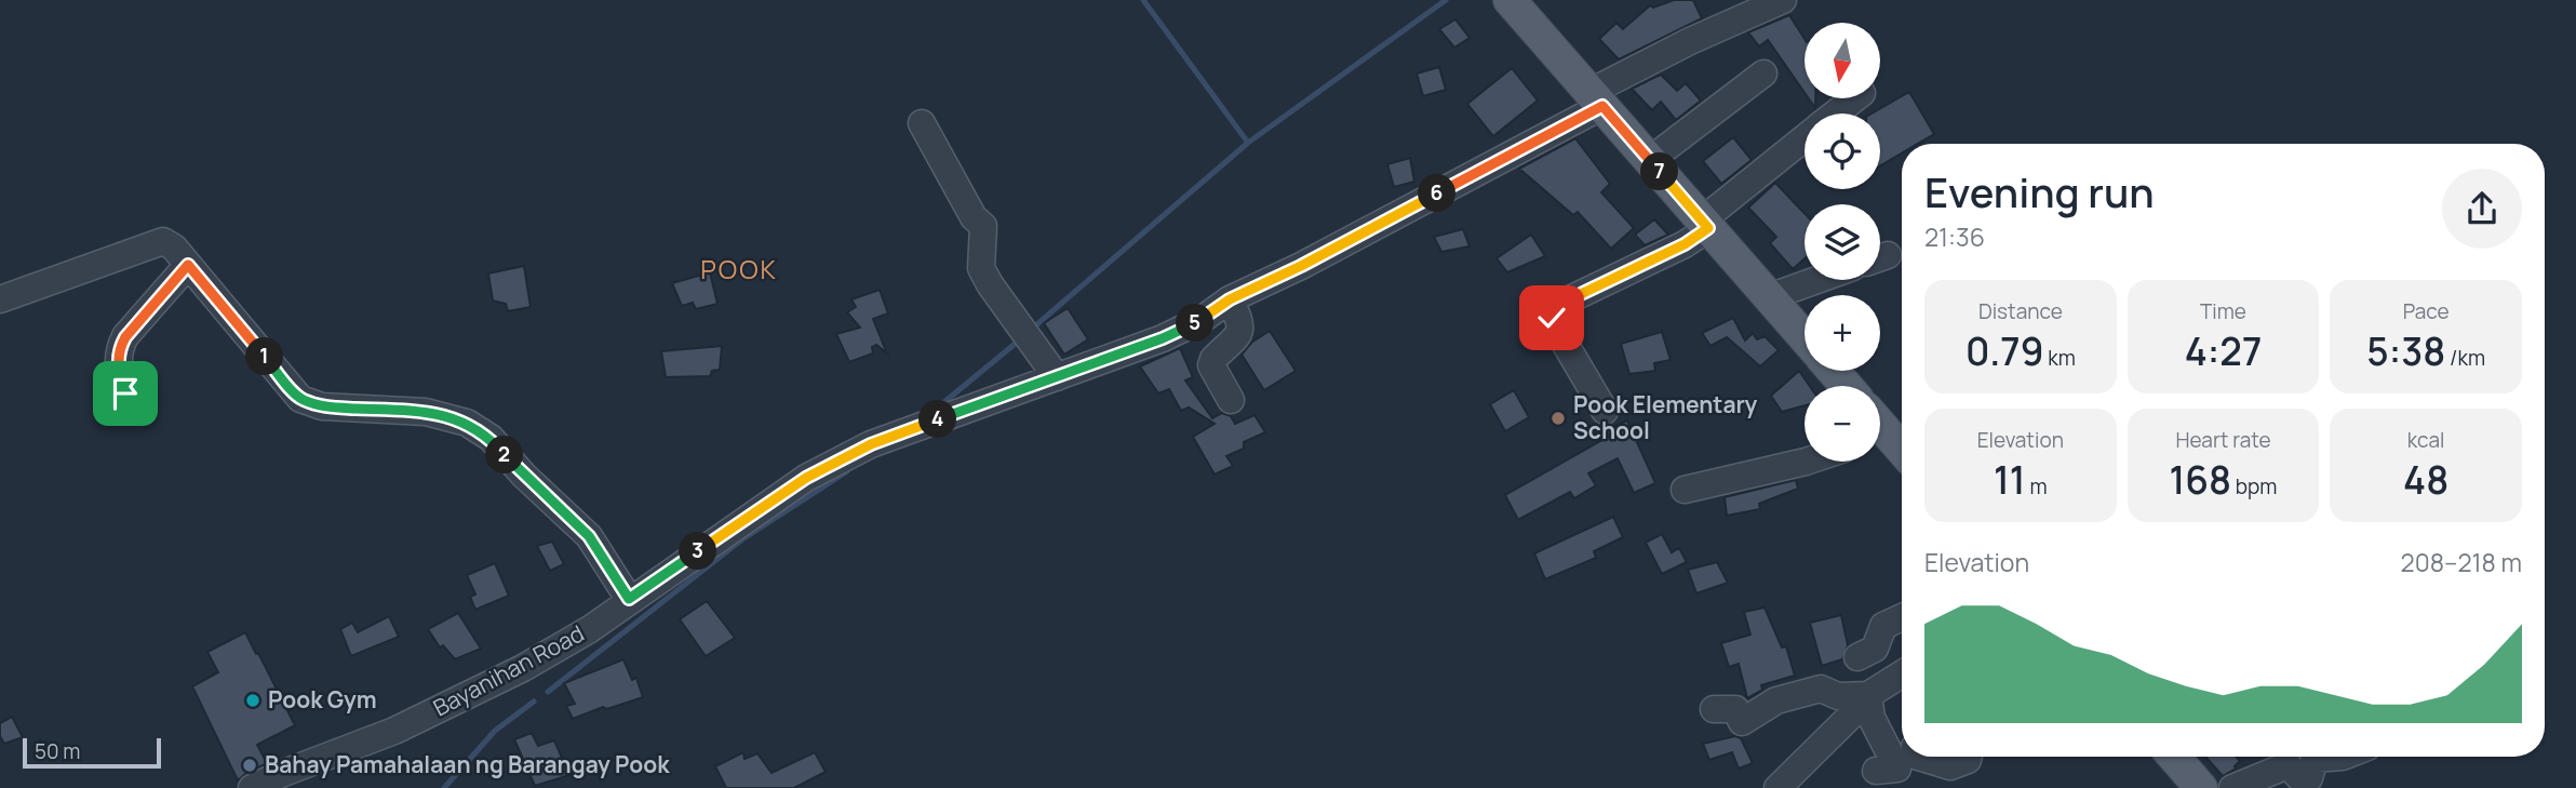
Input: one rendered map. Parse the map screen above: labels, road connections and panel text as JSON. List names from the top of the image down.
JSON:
{
  "streets": {
    "street": ["Bayanihan Road"]
  },
  "districts": ["POOK"],
  "places": ["Pook Elementary School", "Pook Gym", "Bahay Pamahalaan ng Barangay Pook"],
  "scale_bar": "50 m",
  "north": "bottom",
  "page": {
    "map_buttons": ["+", "−"],
    "heading": ["Evening run", "21:36"],
    "pins": [
      "7",
      "6",
      "5",
      "1",
      "4",
      "2",
      "3"
    ],
    "stats": [
      ["Distance", "0.79 km"],
      ["Time", "4:27"],
      ["Pace", "5:38 /km"],
      ["Elevation", "11 m"],
      ["Heart rate", "168 bpm"],
      ["kcal", "48"]
    ],
    "chart": ["Elevation", "208–218 m"],
    "scale": "50 m"
  }
}
